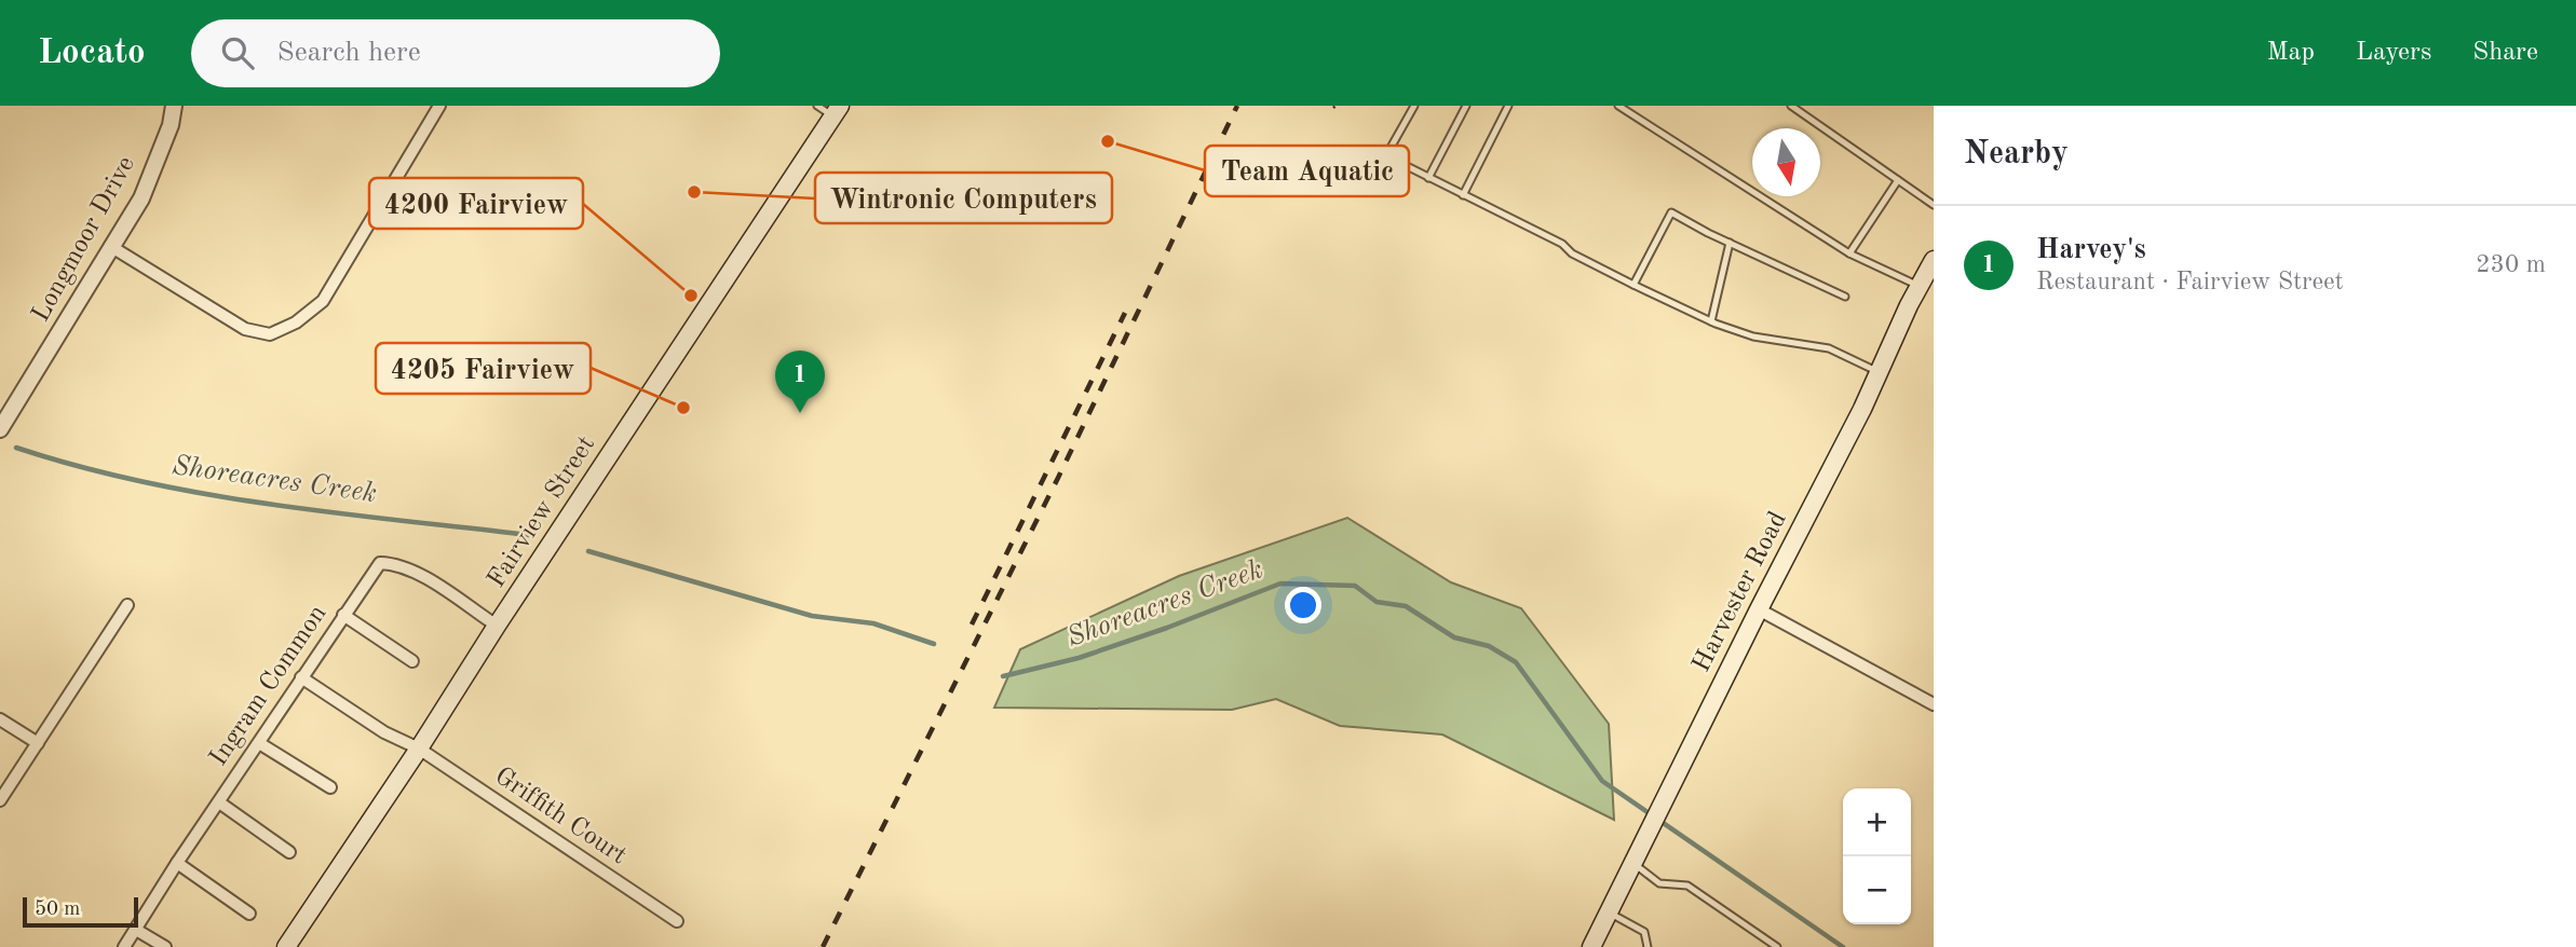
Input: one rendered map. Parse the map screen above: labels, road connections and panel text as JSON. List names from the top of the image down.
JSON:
{
  "streets": {
    "main road": ["Fairview Street", "Harvester Road"],
    "street": ["Longmoor Drive", "Ingram Common", "Griffith Court"]
  },
  "crossings": [
    ["Fairview Street", "Ingram Common"],
    ["Fairview Street", "Griffith Court"],
    ["Ingram Common", "Griffith Court"]
  ],
  "water": ["Shoreacres Creek"],
  "places": [
    "Team Aquatic",
    "Wintronic Computers",
    "4200 Fairview",
    "4205 Fairview"
  ],
  "scale_bar": "50 m",
  "north": "bottom",
  "page": {
    "header": "Locato",
    "search": "Search here",
    "nav": ["Map", "Layers", "Share"],
    "heading": "Nearby",
    "list": [
      {
        "mark": "1",
        "name": "Harvey's",
        "note": "Restaurant · Fairview Street",
        "value": "230 m"
      }
    ],
    "pins": "1",
    "map_buttons": ["+", "−"],
    "scale": "50 m"
  }
}
